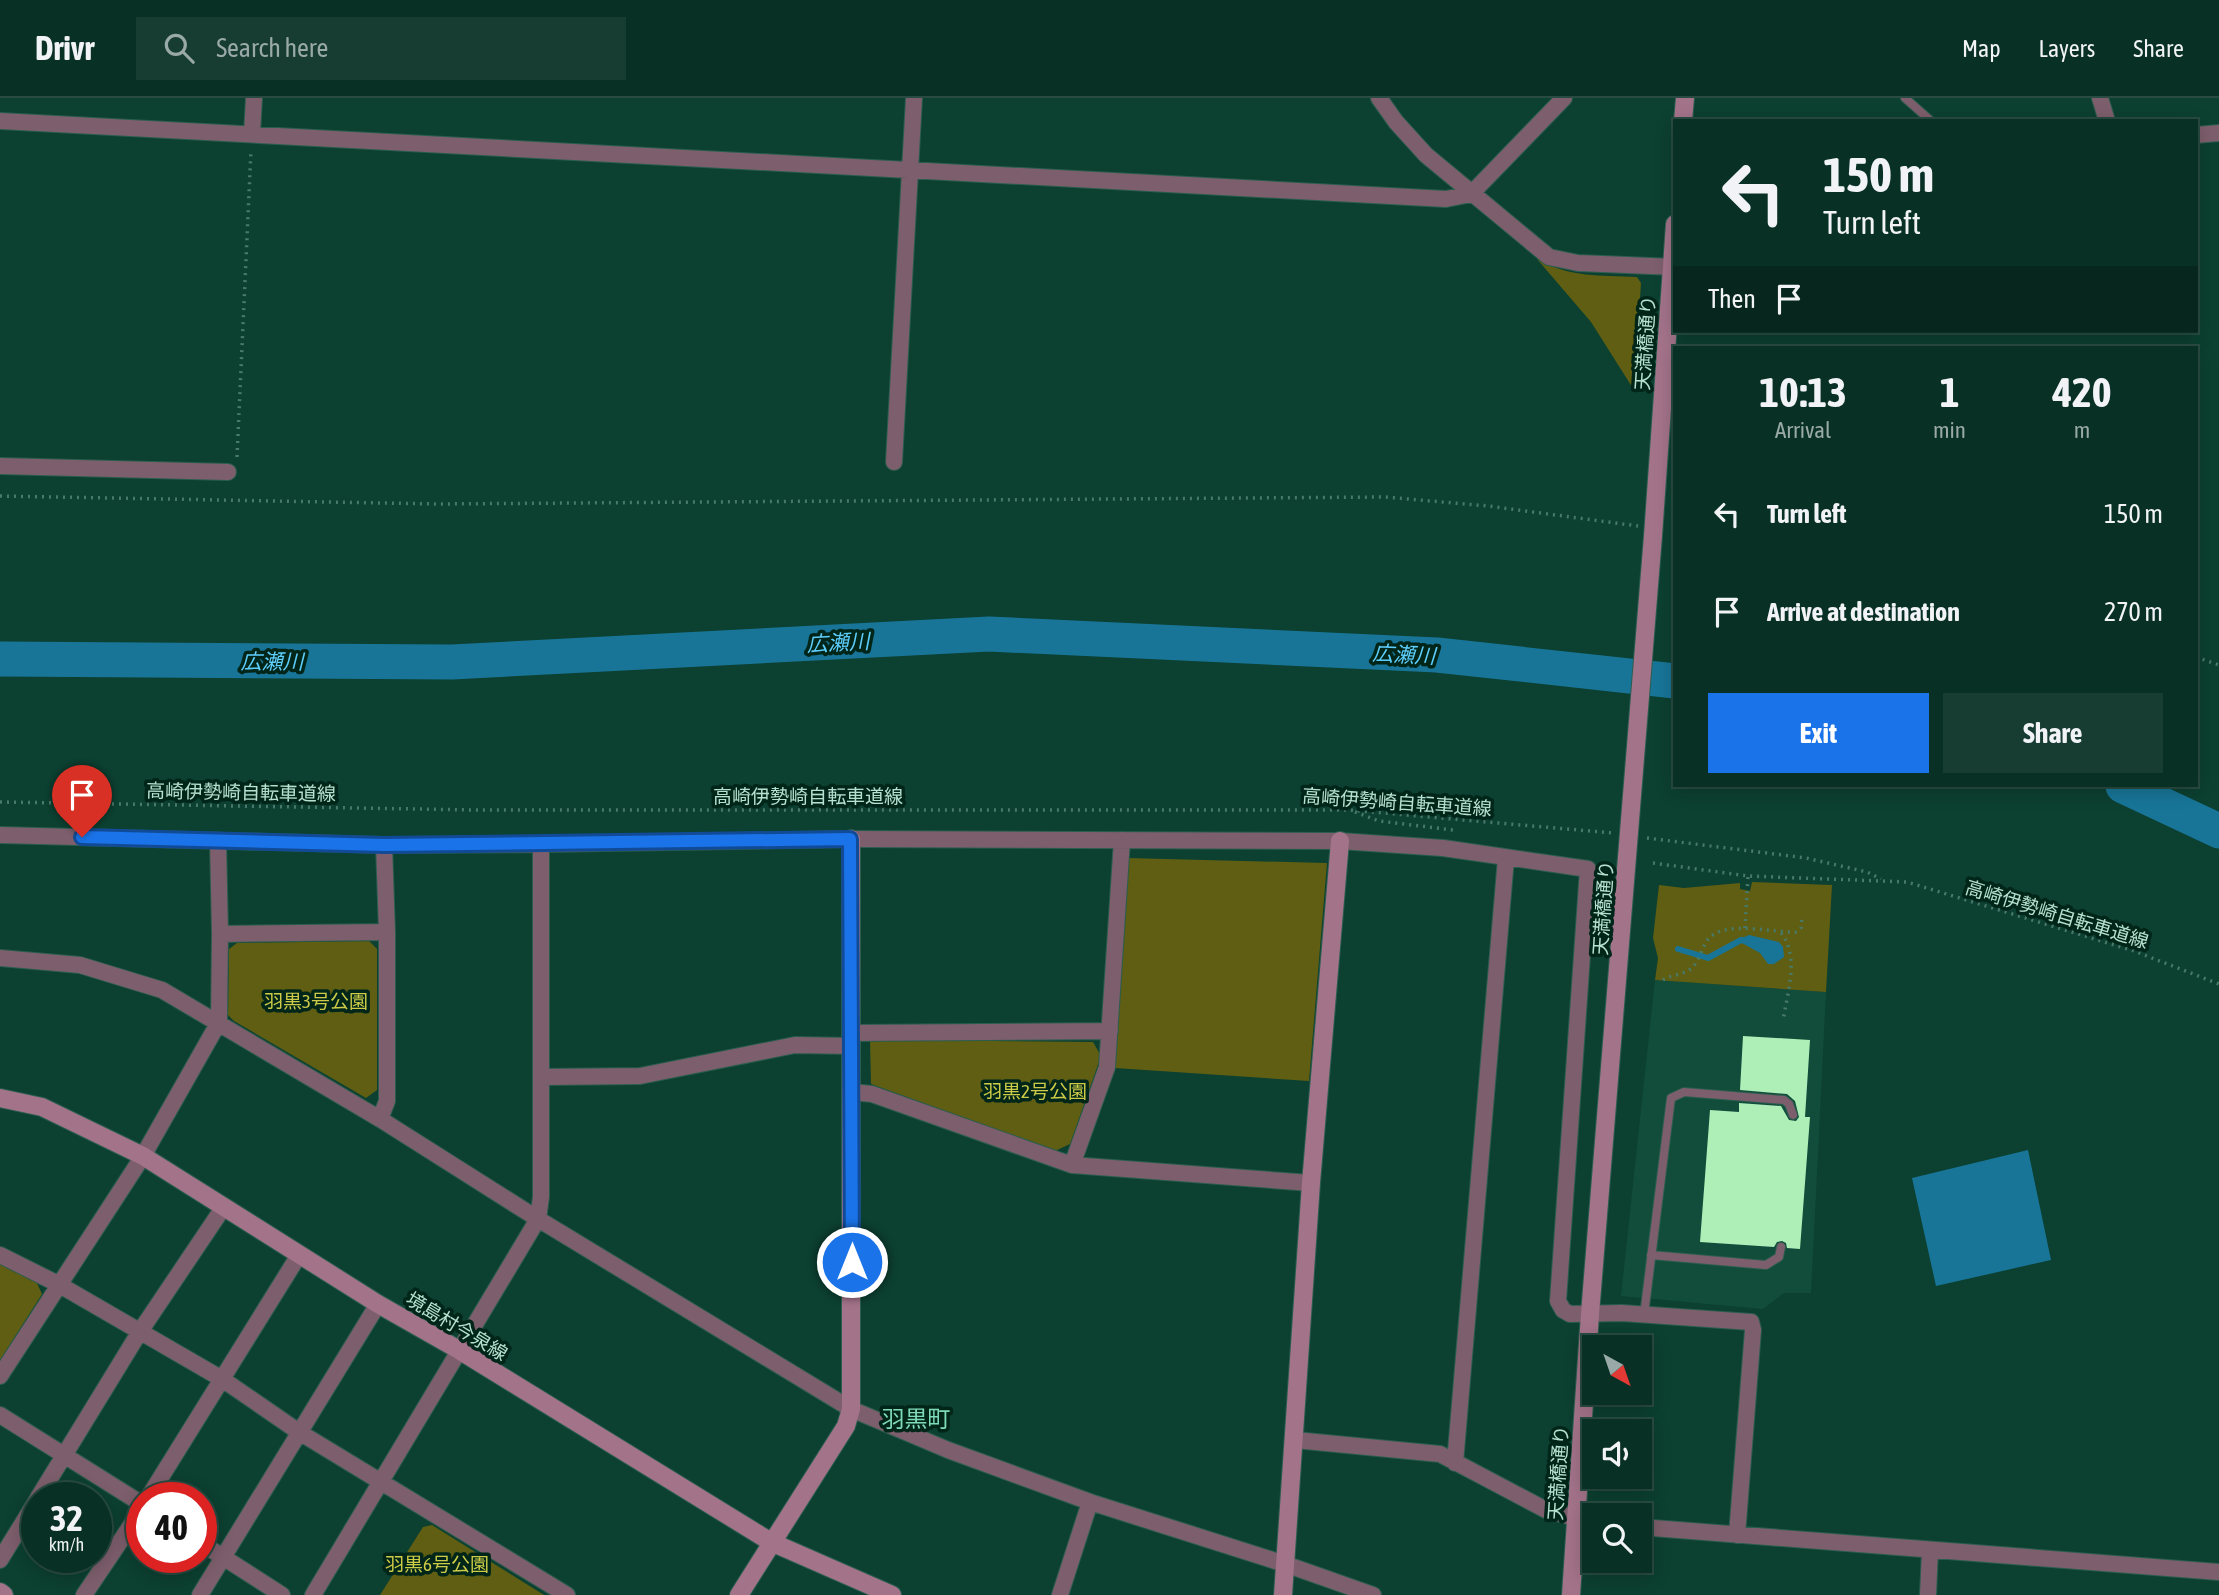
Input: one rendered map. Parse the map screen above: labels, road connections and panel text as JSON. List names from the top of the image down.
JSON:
{
  "streets": {
    "street": ["天満橋通り", "境島村今泉線"],
    "path": ["高崎伊勢崎自転車道線"]
  },
  "crossings": [
    ["天満橋通り", "高崎伊勢崎自転車道線"]
  ],
  "districts": ["羽黒町"],
  "water": ["広瀬川"],
  "parks": ["羽黒3号公園", "羽黒2号公園", "羽黒6号公園"],
  "north": "bottom right",
  "page": {
    "header": "Drivr",
    "search": "Search here",
    "nav": ["Map", "Layers", "Share"],
    "turn": ["150 m", "Turn left"],
    "then": "Then",
    "eta": [
      "10:13",
      "Arrival",
      "1",
      "min",
      "420",
      "m"
    ],
    "list": [
      {
        "name": "Turn left",
        "value": "150 m"
      },
      {
        "name": "Arrive at destination",
        "value": "270 m"
      }
    ],
    "buttons": ["Exit", "Share"],
    "speed": "32 km/h",
    "limit": "40"
  }
}
